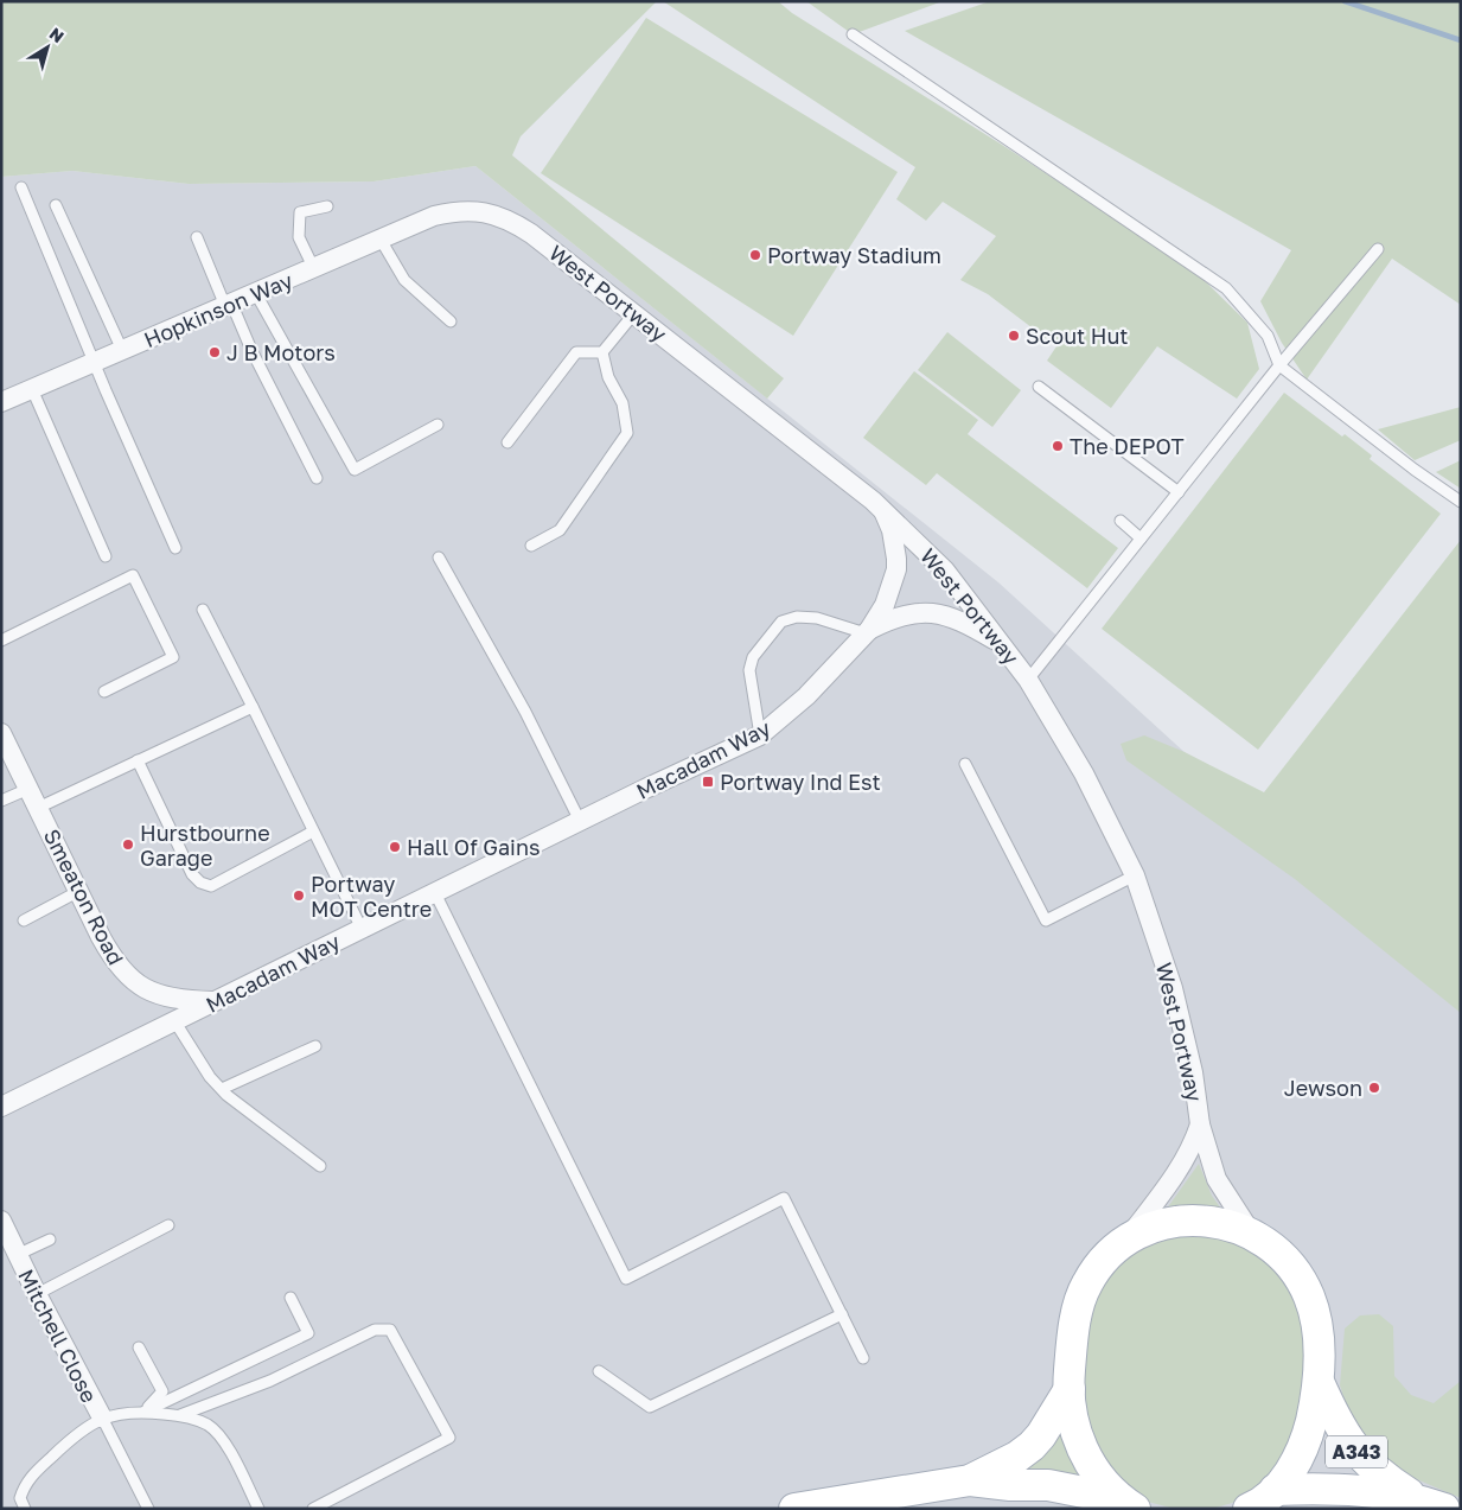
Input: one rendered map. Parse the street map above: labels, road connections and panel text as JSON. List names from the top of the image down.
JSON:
{
  "streets": {
    "main road": ["A343"],
    "street": [
      "West Portway",
      "Hopkinson Way",
      "Macadam Way",
      "Smeaton Road",
      "Mitchell Close"
    ]
  },
  "crossings": [
    ["West Portway", "Hopkinson Way"],
    ["Macadam Way", "Smeaton Road"]
  ],
  "places": {
    "other": [
      "Portway Stadium",
      "Scout Hut",
      "J B Motors",
      "The DEPOT",
      "Hurstbourne Garage",
      "Hall Of Gains",
      "Portway MOT Centre",
      "Jewson"
    ],
    "transit": ["Portway Ind Est"]
  },
  "north": "top right"
}
